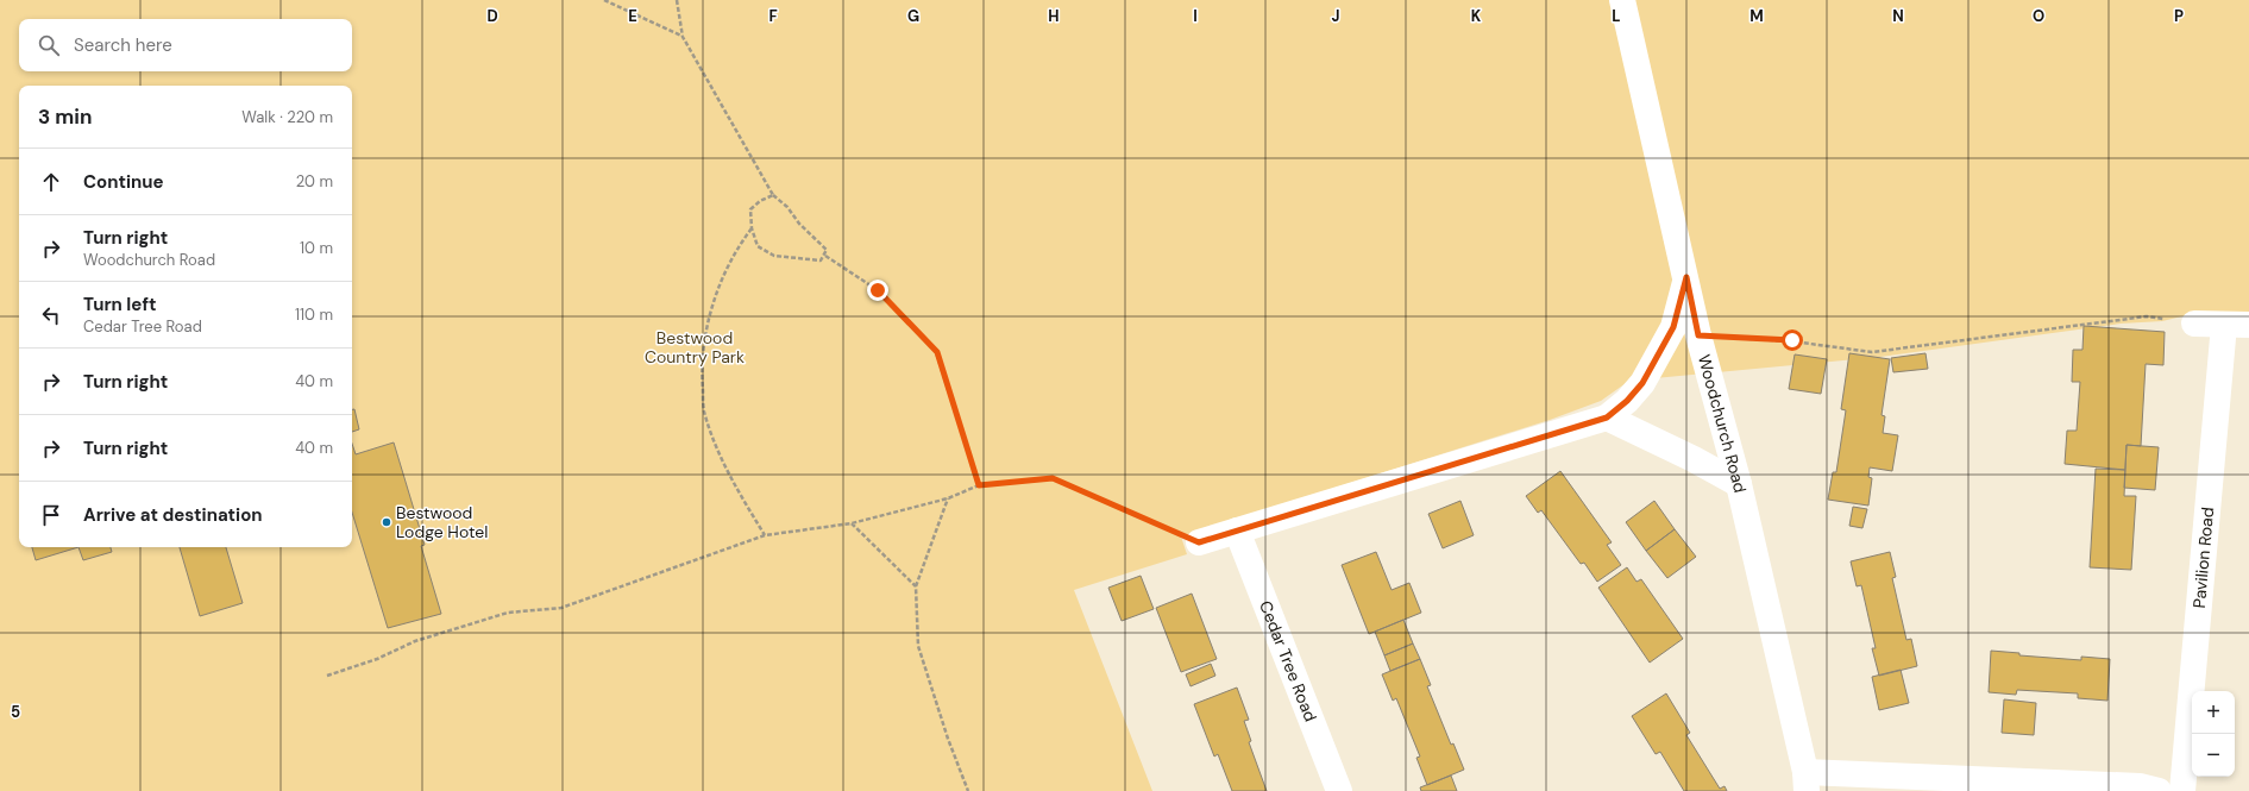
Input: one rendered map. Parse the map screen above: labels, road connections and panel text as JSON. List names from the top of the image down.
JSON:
{
  "streets": {
    "street": ["Woodchurch Road", "Pavilion Road", "Cedar Tree Road"]
  },
  "parks": ["Bestwood Country Park"],
  "places": ["Bestwood Lodge Hotel"],
  "page": {
    "search": "Search here",
    "heading": ["3 min", "Walk · 220 m"],
    "list": [
      ["Continue", "20 m"],
      ["Turn right", "Woodchurch Road", "10 m"],
      ["Turn left", "Cedar Tree Road", "110 m"],
      ["Turn right", "40 m"],
      ["Turn right", "40 m"],
      "Arrive at destination"
    ],
    "map_buttons": ["+", "−"]
  },
  "grid": {
    "columns": [
      "D",
      "E",
      "F",
      "G",
      "H",
      "I",
      "J",
      "K",
      "L",
      "M",
      "N",
      "O",
      "P"
    ],
    "rows": ["5"]
  }
}
